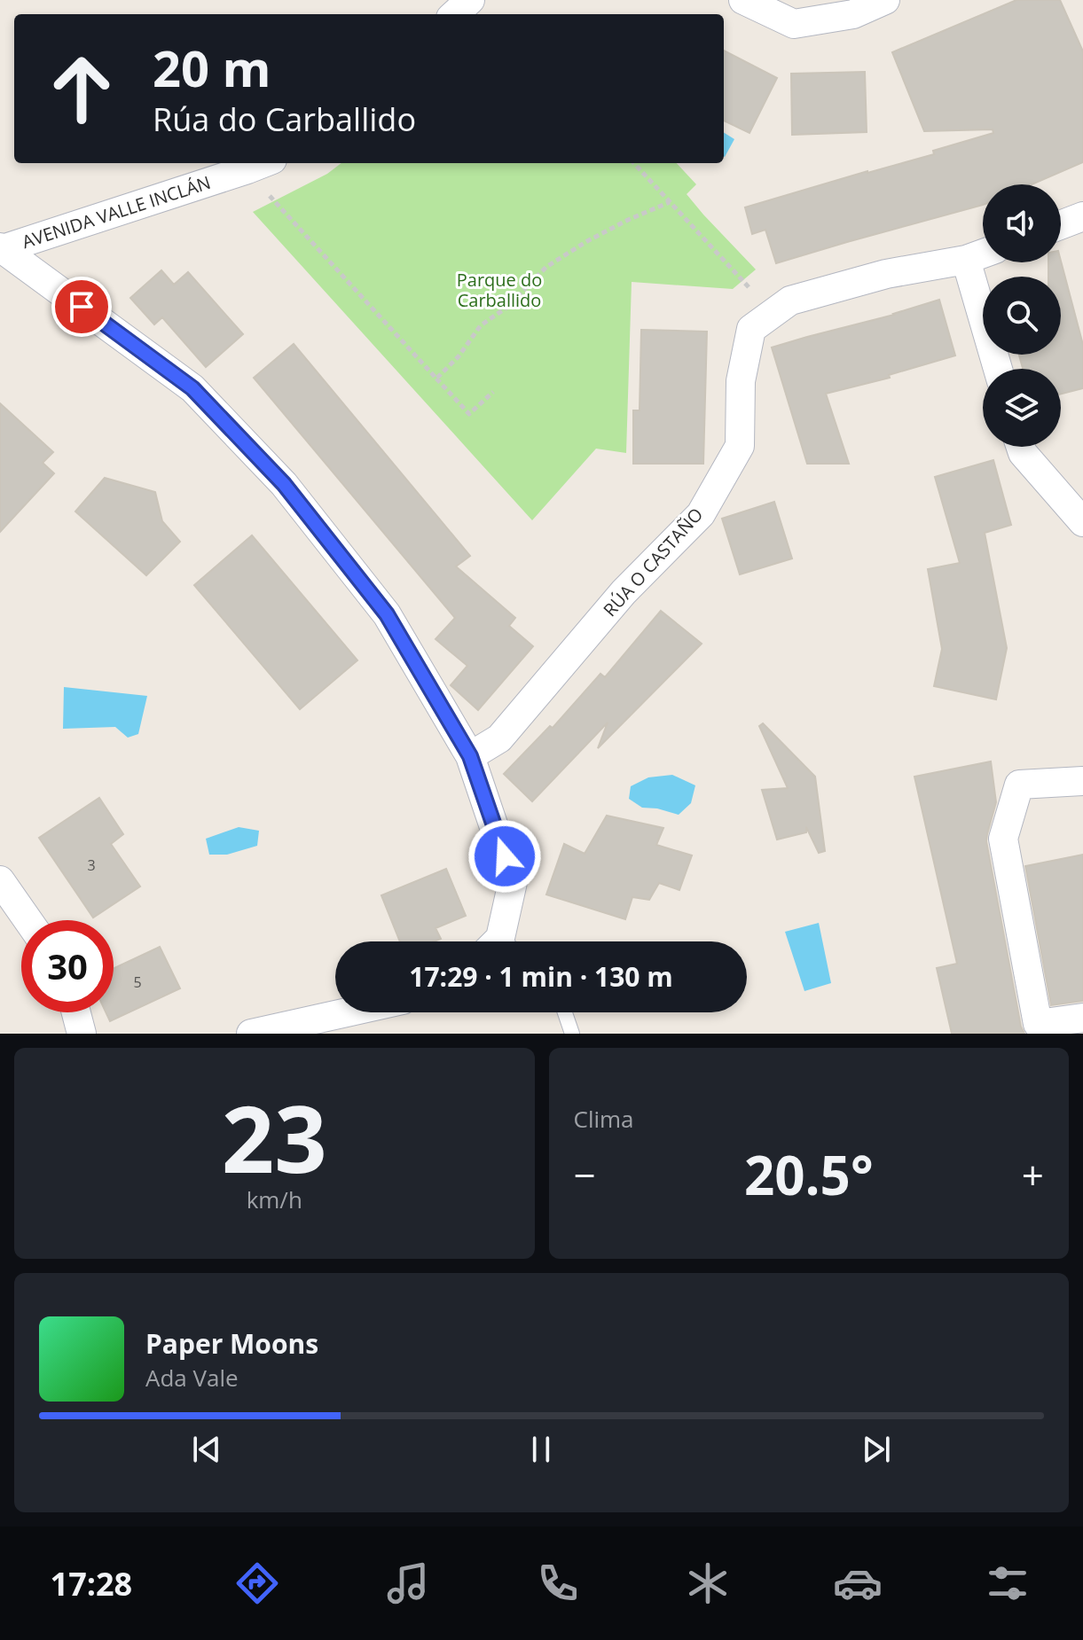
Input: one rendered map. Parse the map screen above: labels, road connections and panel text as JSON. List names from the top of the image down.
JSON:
{
  "streets": {
    "street": ["AVENIDA VALLE INCLÁN", "RÚA O CASTAÑO"]
  },
  "parks": ["Parque do Carballido"],
  "house_numbers": ["3", "5"],
  "page": {
    "turn": ["20 m", "Rúa do Carballido"],
    "limit": "30",
    "trip": "17:29 · 1 min · 130 m",
    "tile": [
      ["23", "km/h"],
      "Clima"
    ],
    "heat": ["−", "20.5°", "+"],
    "song": ["Paper Moons", "Ada Vale"],
    "tabs": "17:28"
  }
}
